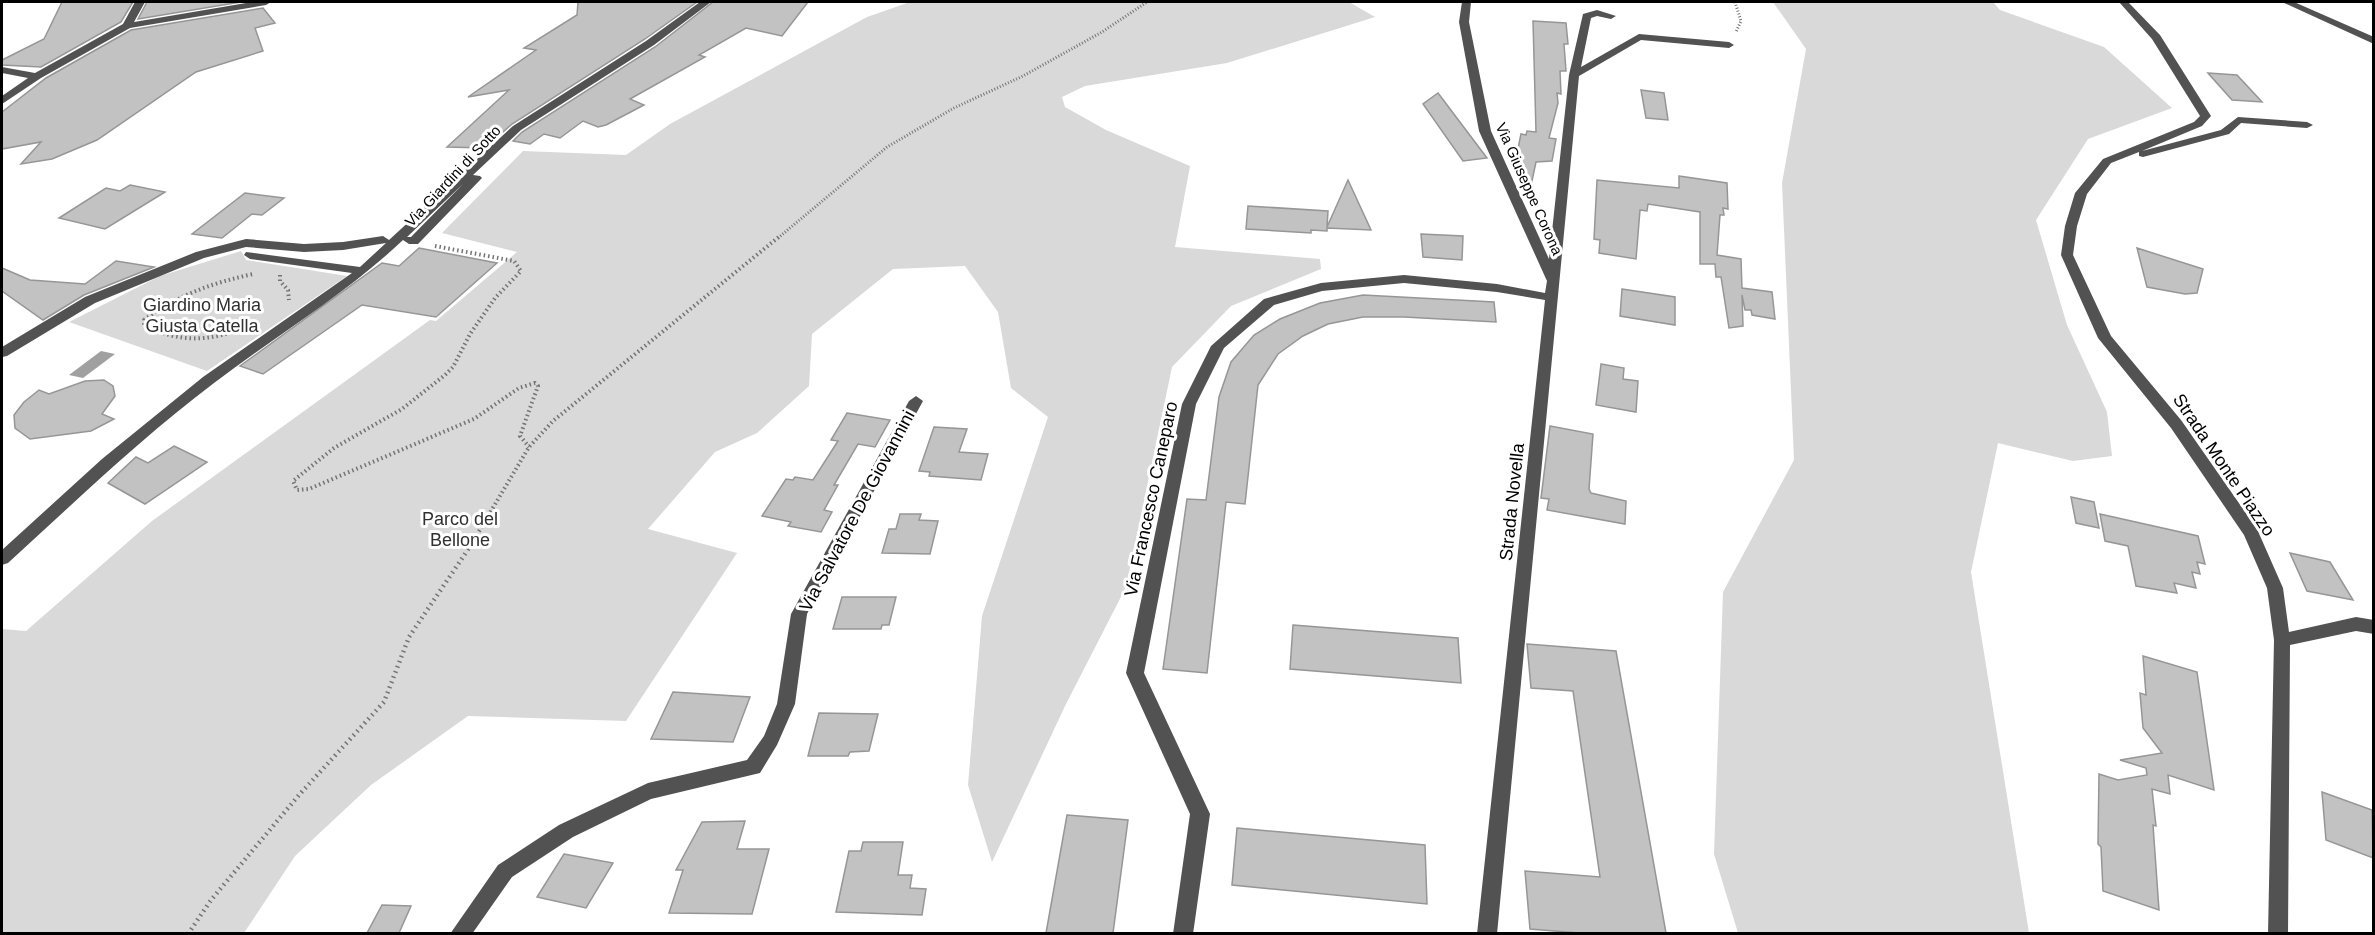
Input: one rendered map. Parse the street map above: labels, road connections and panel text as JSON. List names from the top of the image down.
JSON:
{
  "streets": {
    "street": [
      "Via Giardini di Sotto",
      "Via Giuseppe Corona",
      "Strada Monte Piazzo",
      "Via Francesco Caneparo",
      "Strada Novella",
      "Via Salvatore De Giovannini"
    ]
  },
  "crossings": [
    ["Via Giuseppe Corona", "Strada Novella"],
    ["Via Francesco Caneparo", "Strada Novella"]
  ],
  "parks": ["Giardino Maria Giusta Catella", "Parco del Bellone"]
}
